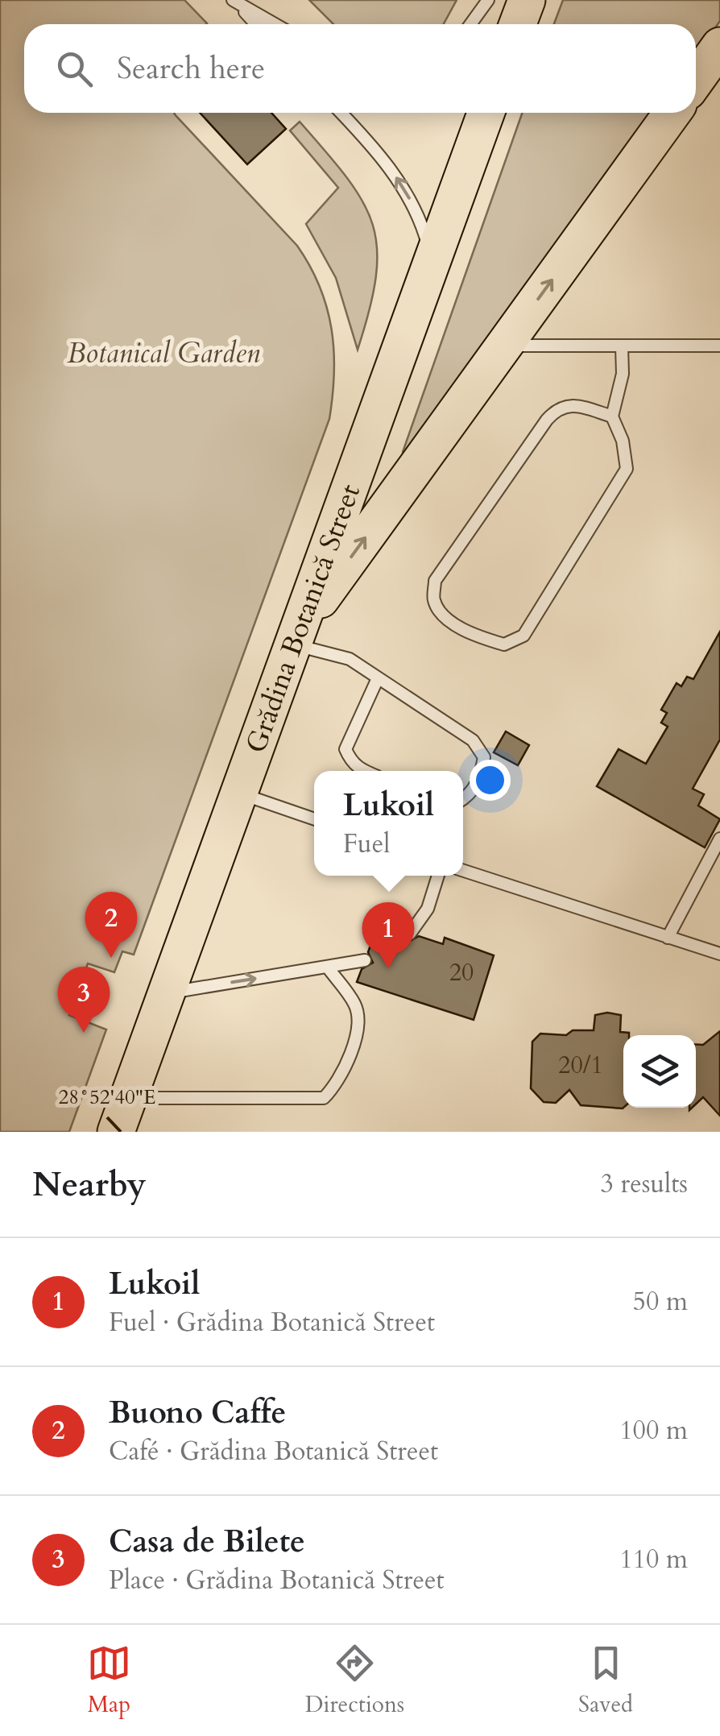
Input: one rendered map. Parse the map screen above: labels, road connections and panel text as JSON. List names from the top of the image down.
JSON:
{
  "streets": {
    "main road": ["Grădina Botanică Street"]
  },
  "parks": ["Botanical Garden"],
  "house_numbers": ["20", "20/1"],
  "page": {
    "search": "Search here",
    "popup": ["Lukoil", "Fuel"],
    "pins": ["2", "1", "3"],
    "heading": ["Nearby", "3 results"],
    "list": [
      {
        "mark": "1",
        "name": "Lukoil",
        "note": "Fuel · Grădina Botanică Street",
        "value": "50 m"
      },
      {
        "mark": "2",
        "name": "Buono Caffe",
        "note": "Café · Grădina Botanică Street",
        "value": "100 m"
      },
      {
        "mark": "3",
        "name": "Casa de Bilete",
        "note": "Place · Grădina Botanică Street",
        "value": "110 m"
      }
    ],
    "nav": ["Map", "Directions", "Saved"]
  },
  "coordinates": ["28°52'40\"E"]
}
